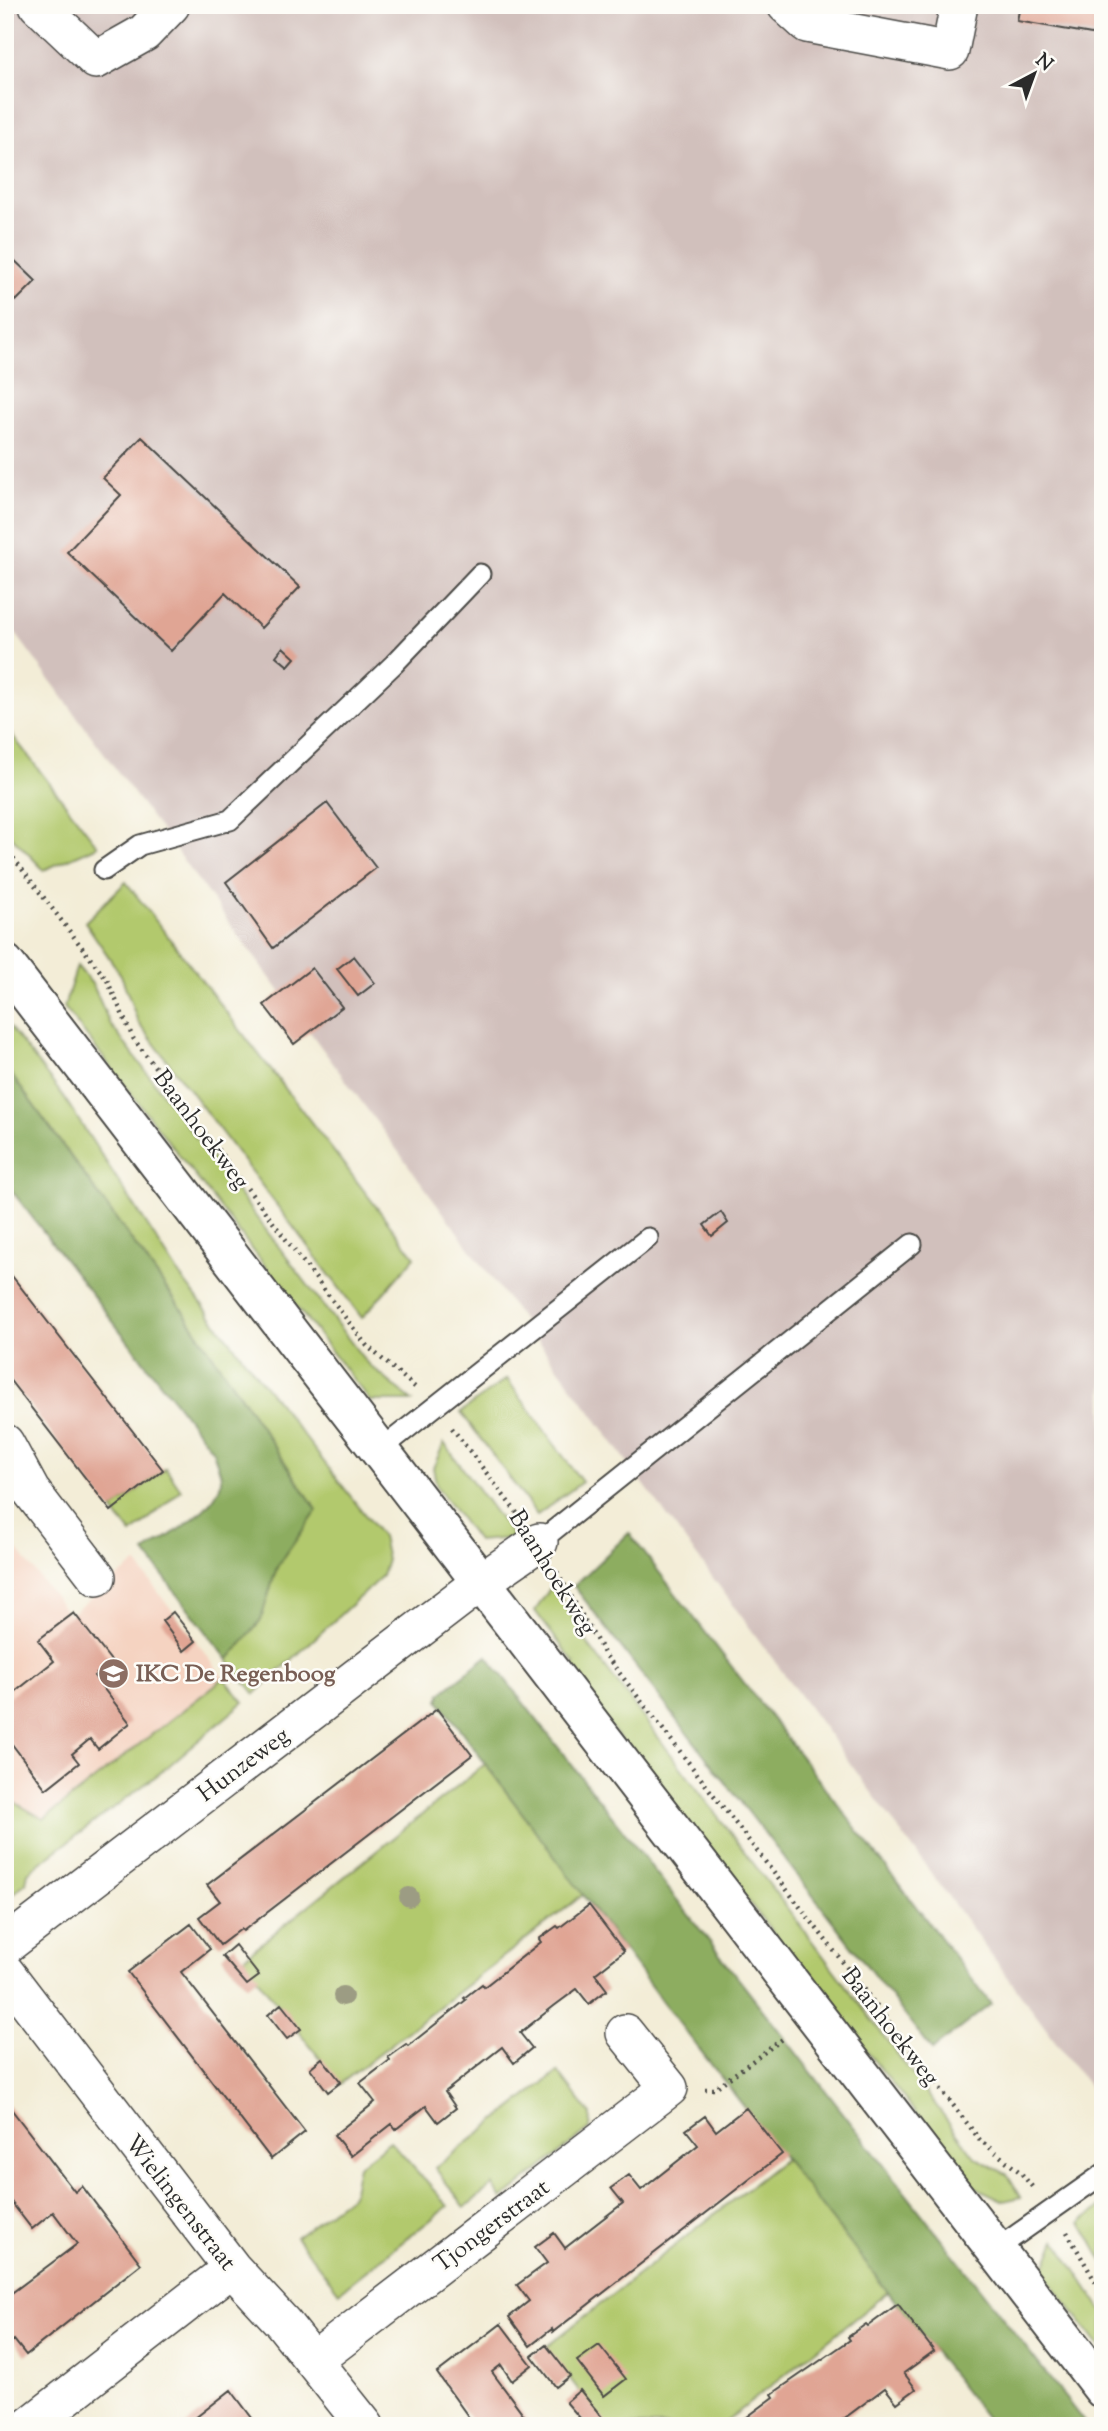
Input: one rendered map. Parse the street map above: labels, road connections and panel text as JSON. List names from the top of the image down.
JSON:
{
  "streets": {
    "street": ["Hunzeweg", "Wielingenstraat", "Tjongerstraat"],
    "path": ["Baanhoekweg"]
  },
  "crossings": [
    ["Baanhoekweg", "Hunzeweg"],
    ["Wielingenstraat", "Tjongerstraat"]
  ],
  "places": {
    "school or university": ["IKC De Regenboog"]
  },
  "north": "top right"
}
